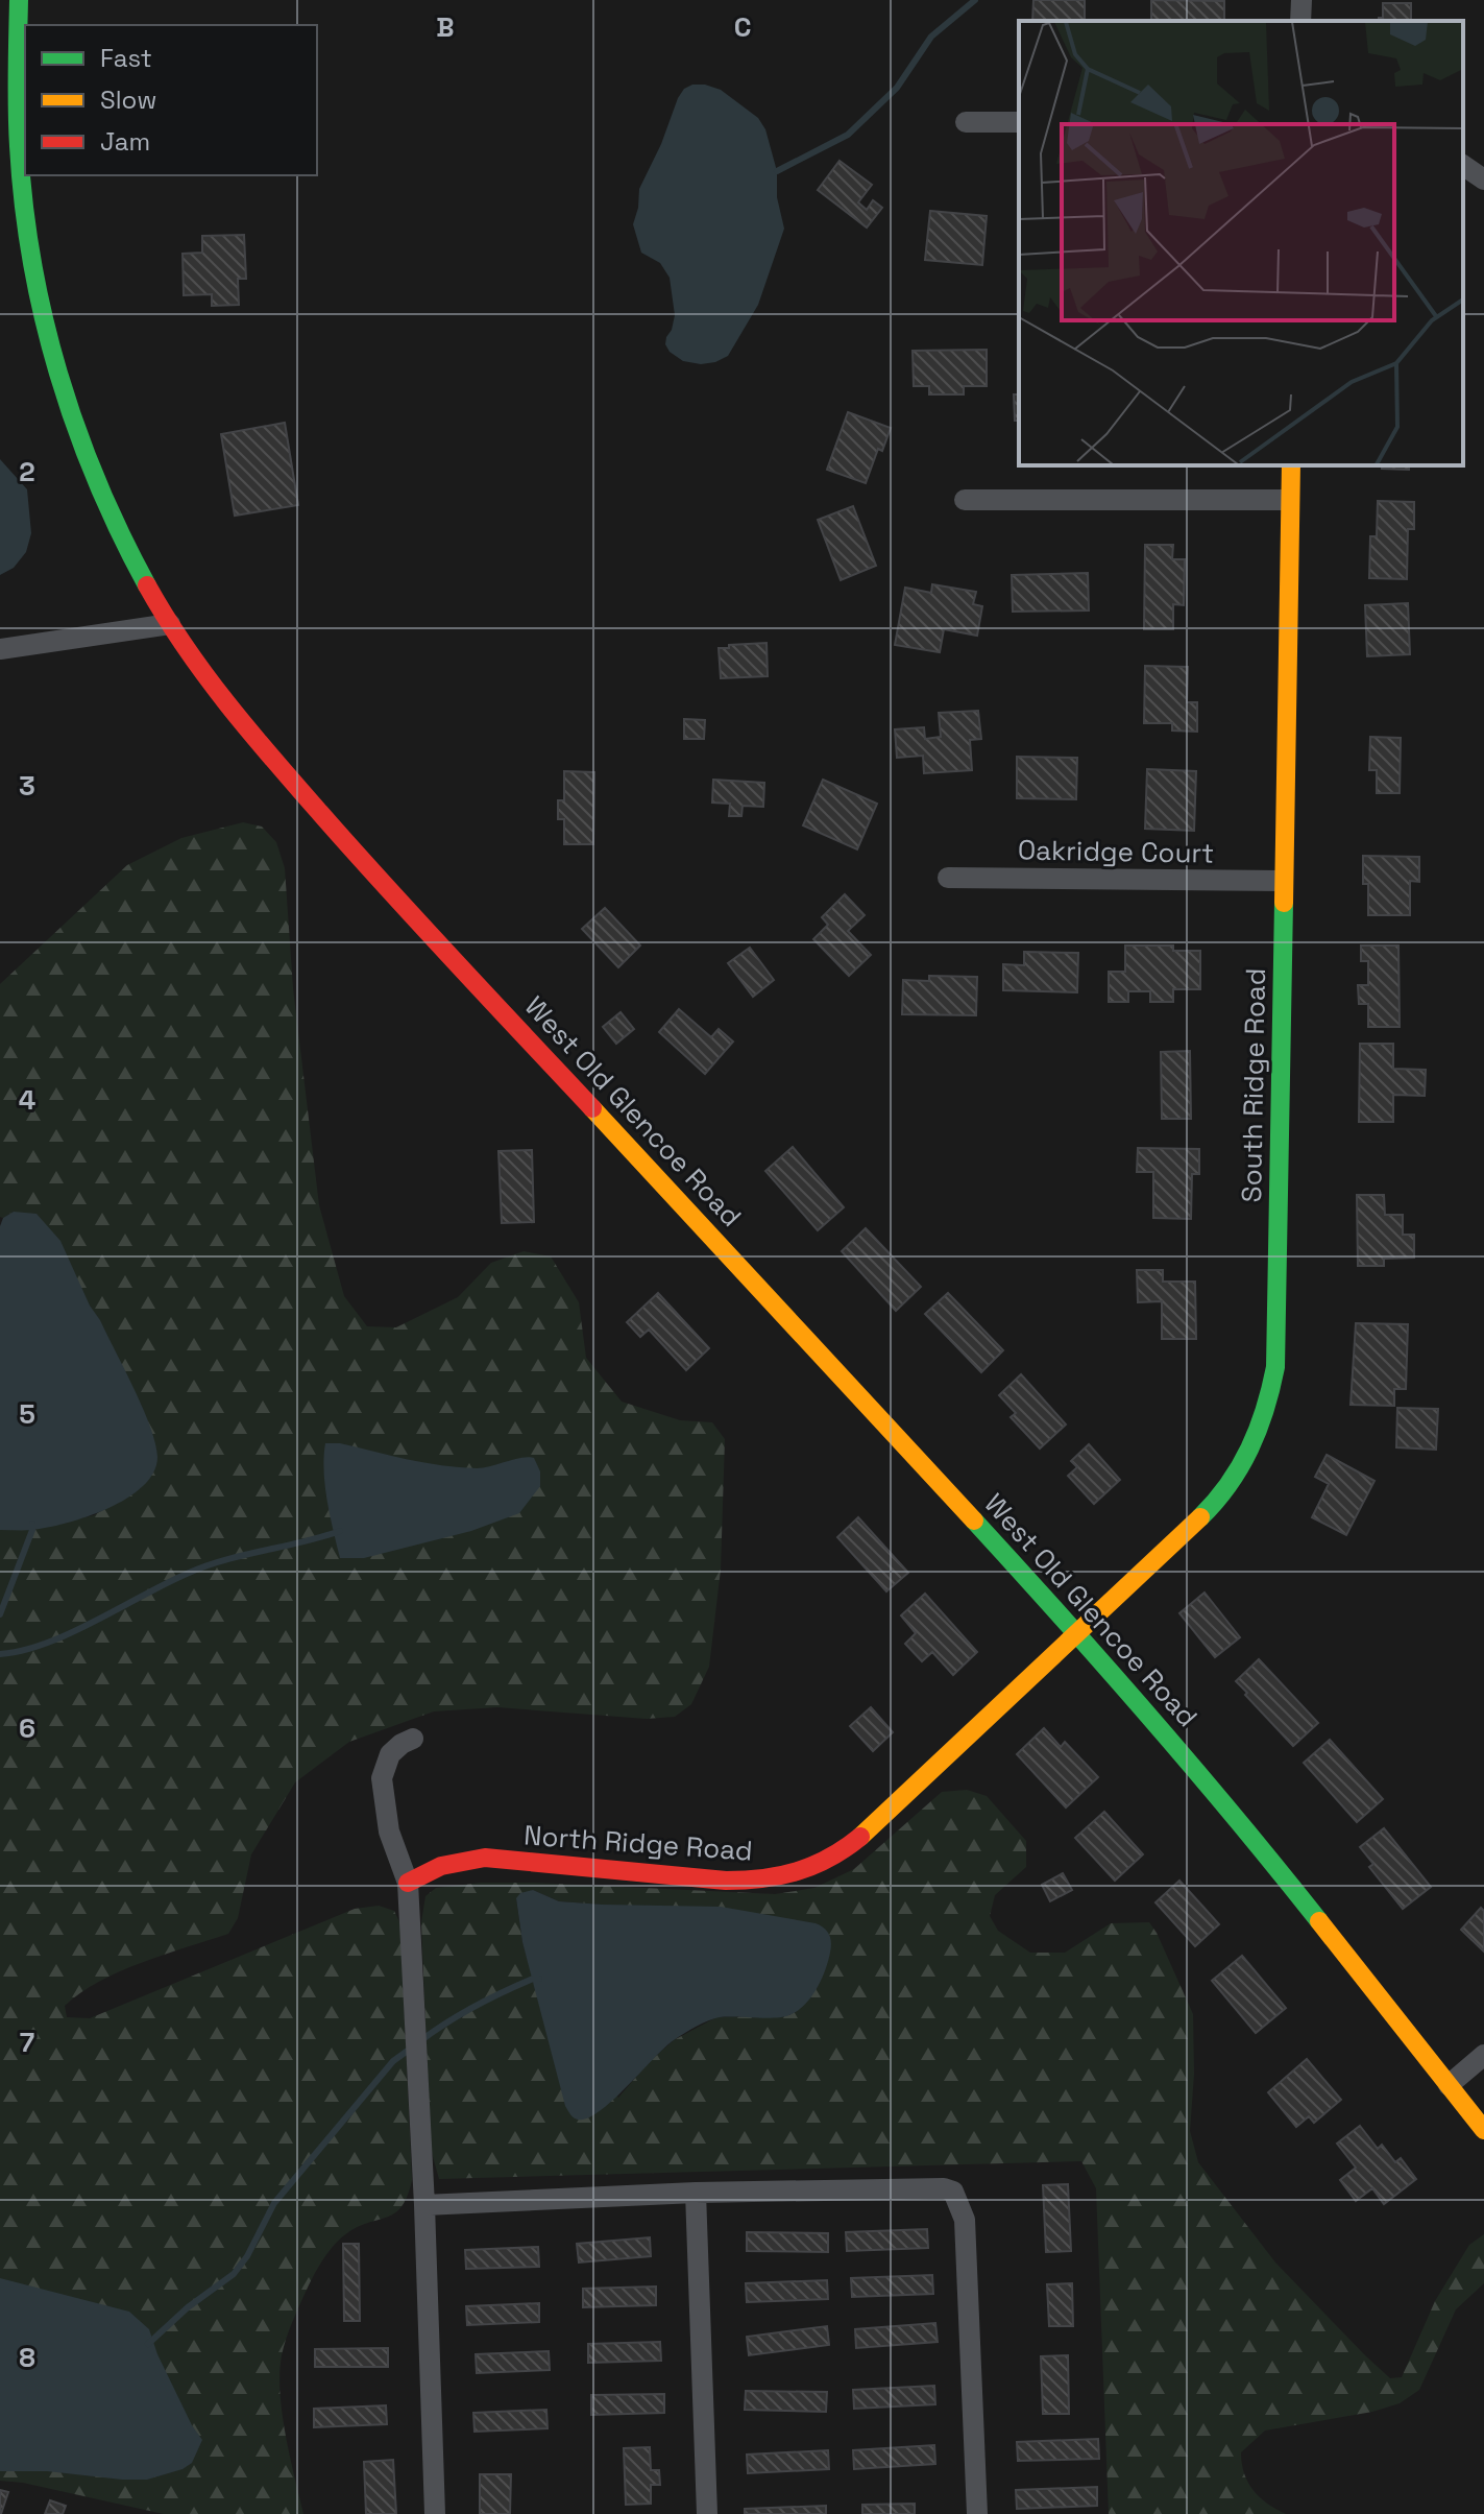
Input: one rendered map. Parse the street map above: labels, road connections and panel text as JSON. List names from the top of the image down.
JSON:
{
  "streets": {
    "street": [
      "Oakridge Court",
      "South Ridge Road",
      "West Old Glencoe Road",
      "North Ridge Road"
    ]
  },
  "crossings": [
    ["Oakridge Court", "South Ridge Road"],
    ["South Ridge Road", "West Old Glencoe Road"],
    ["South Ridge Road", "North Ridge Road"],
    ["West Old Glencoe Road", "North Ridge Road"]
  ],
  "legend": ["Fast", "Slow", "Jam"],
  "grid": {
    "columns": ["B", "C"],
    "rows": [
      "2",
      "3",
      "4",
      "5",
      "6",
      "7",
      "8"
    ]
  }
}
